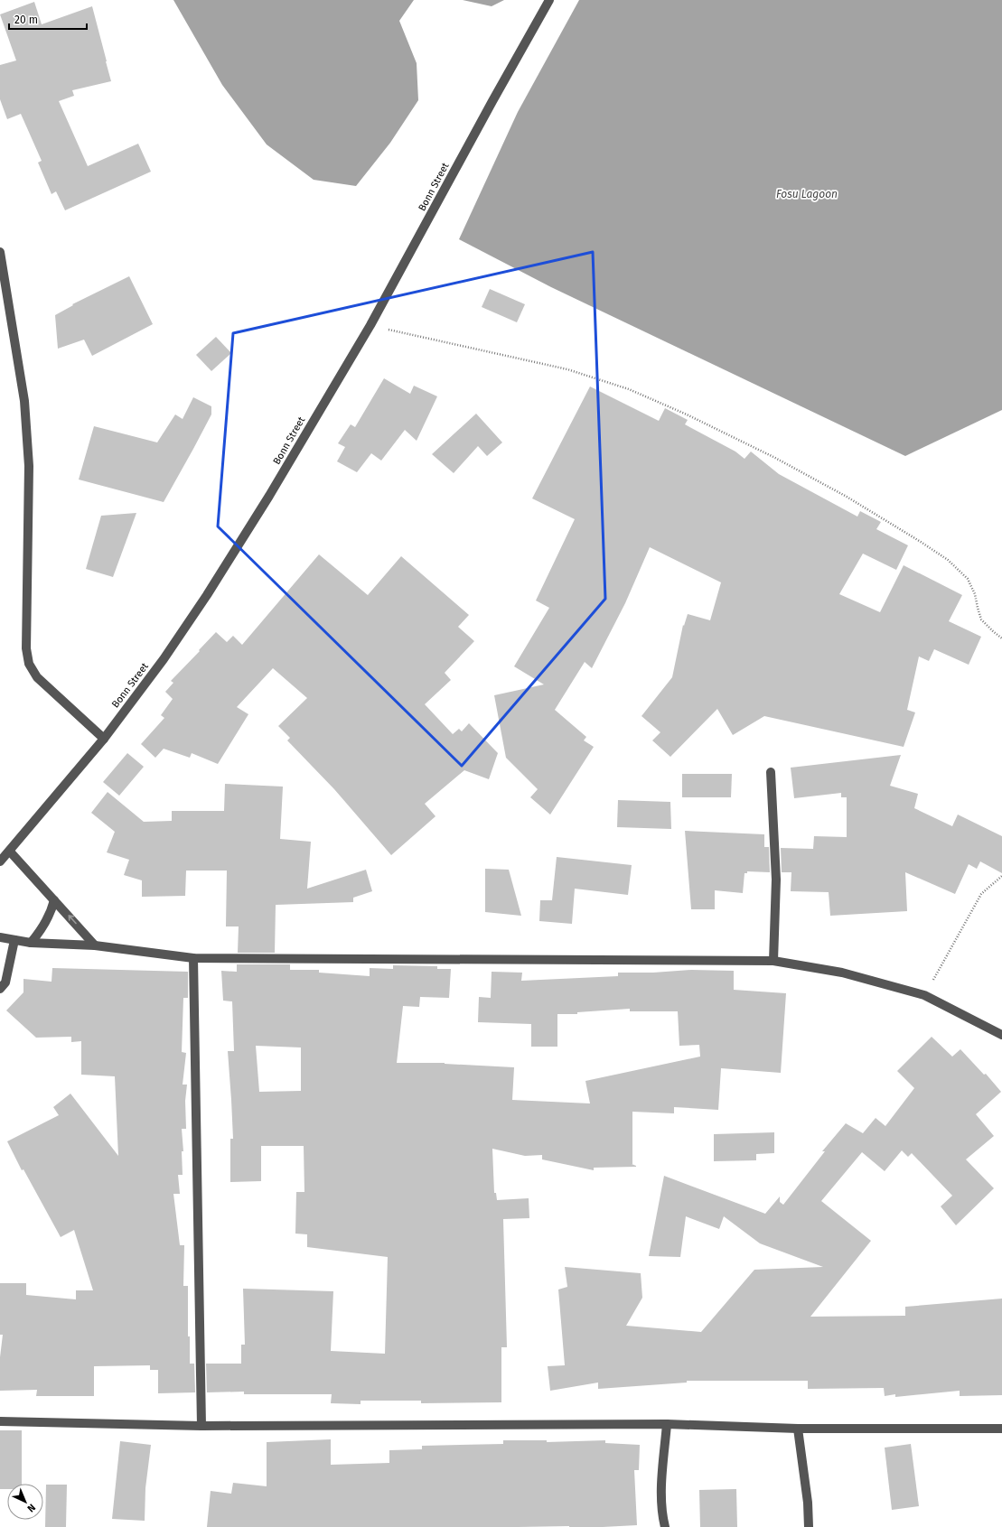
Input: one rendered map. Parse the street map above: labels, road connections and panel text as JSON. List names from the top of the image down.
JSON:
{
  "streets": {
    "street": ["Bonn Street"]
  },
  "water": ["Fosu Lagoon"],
  "scale_bar": "20 m",
  "north": "bottom right"
}
